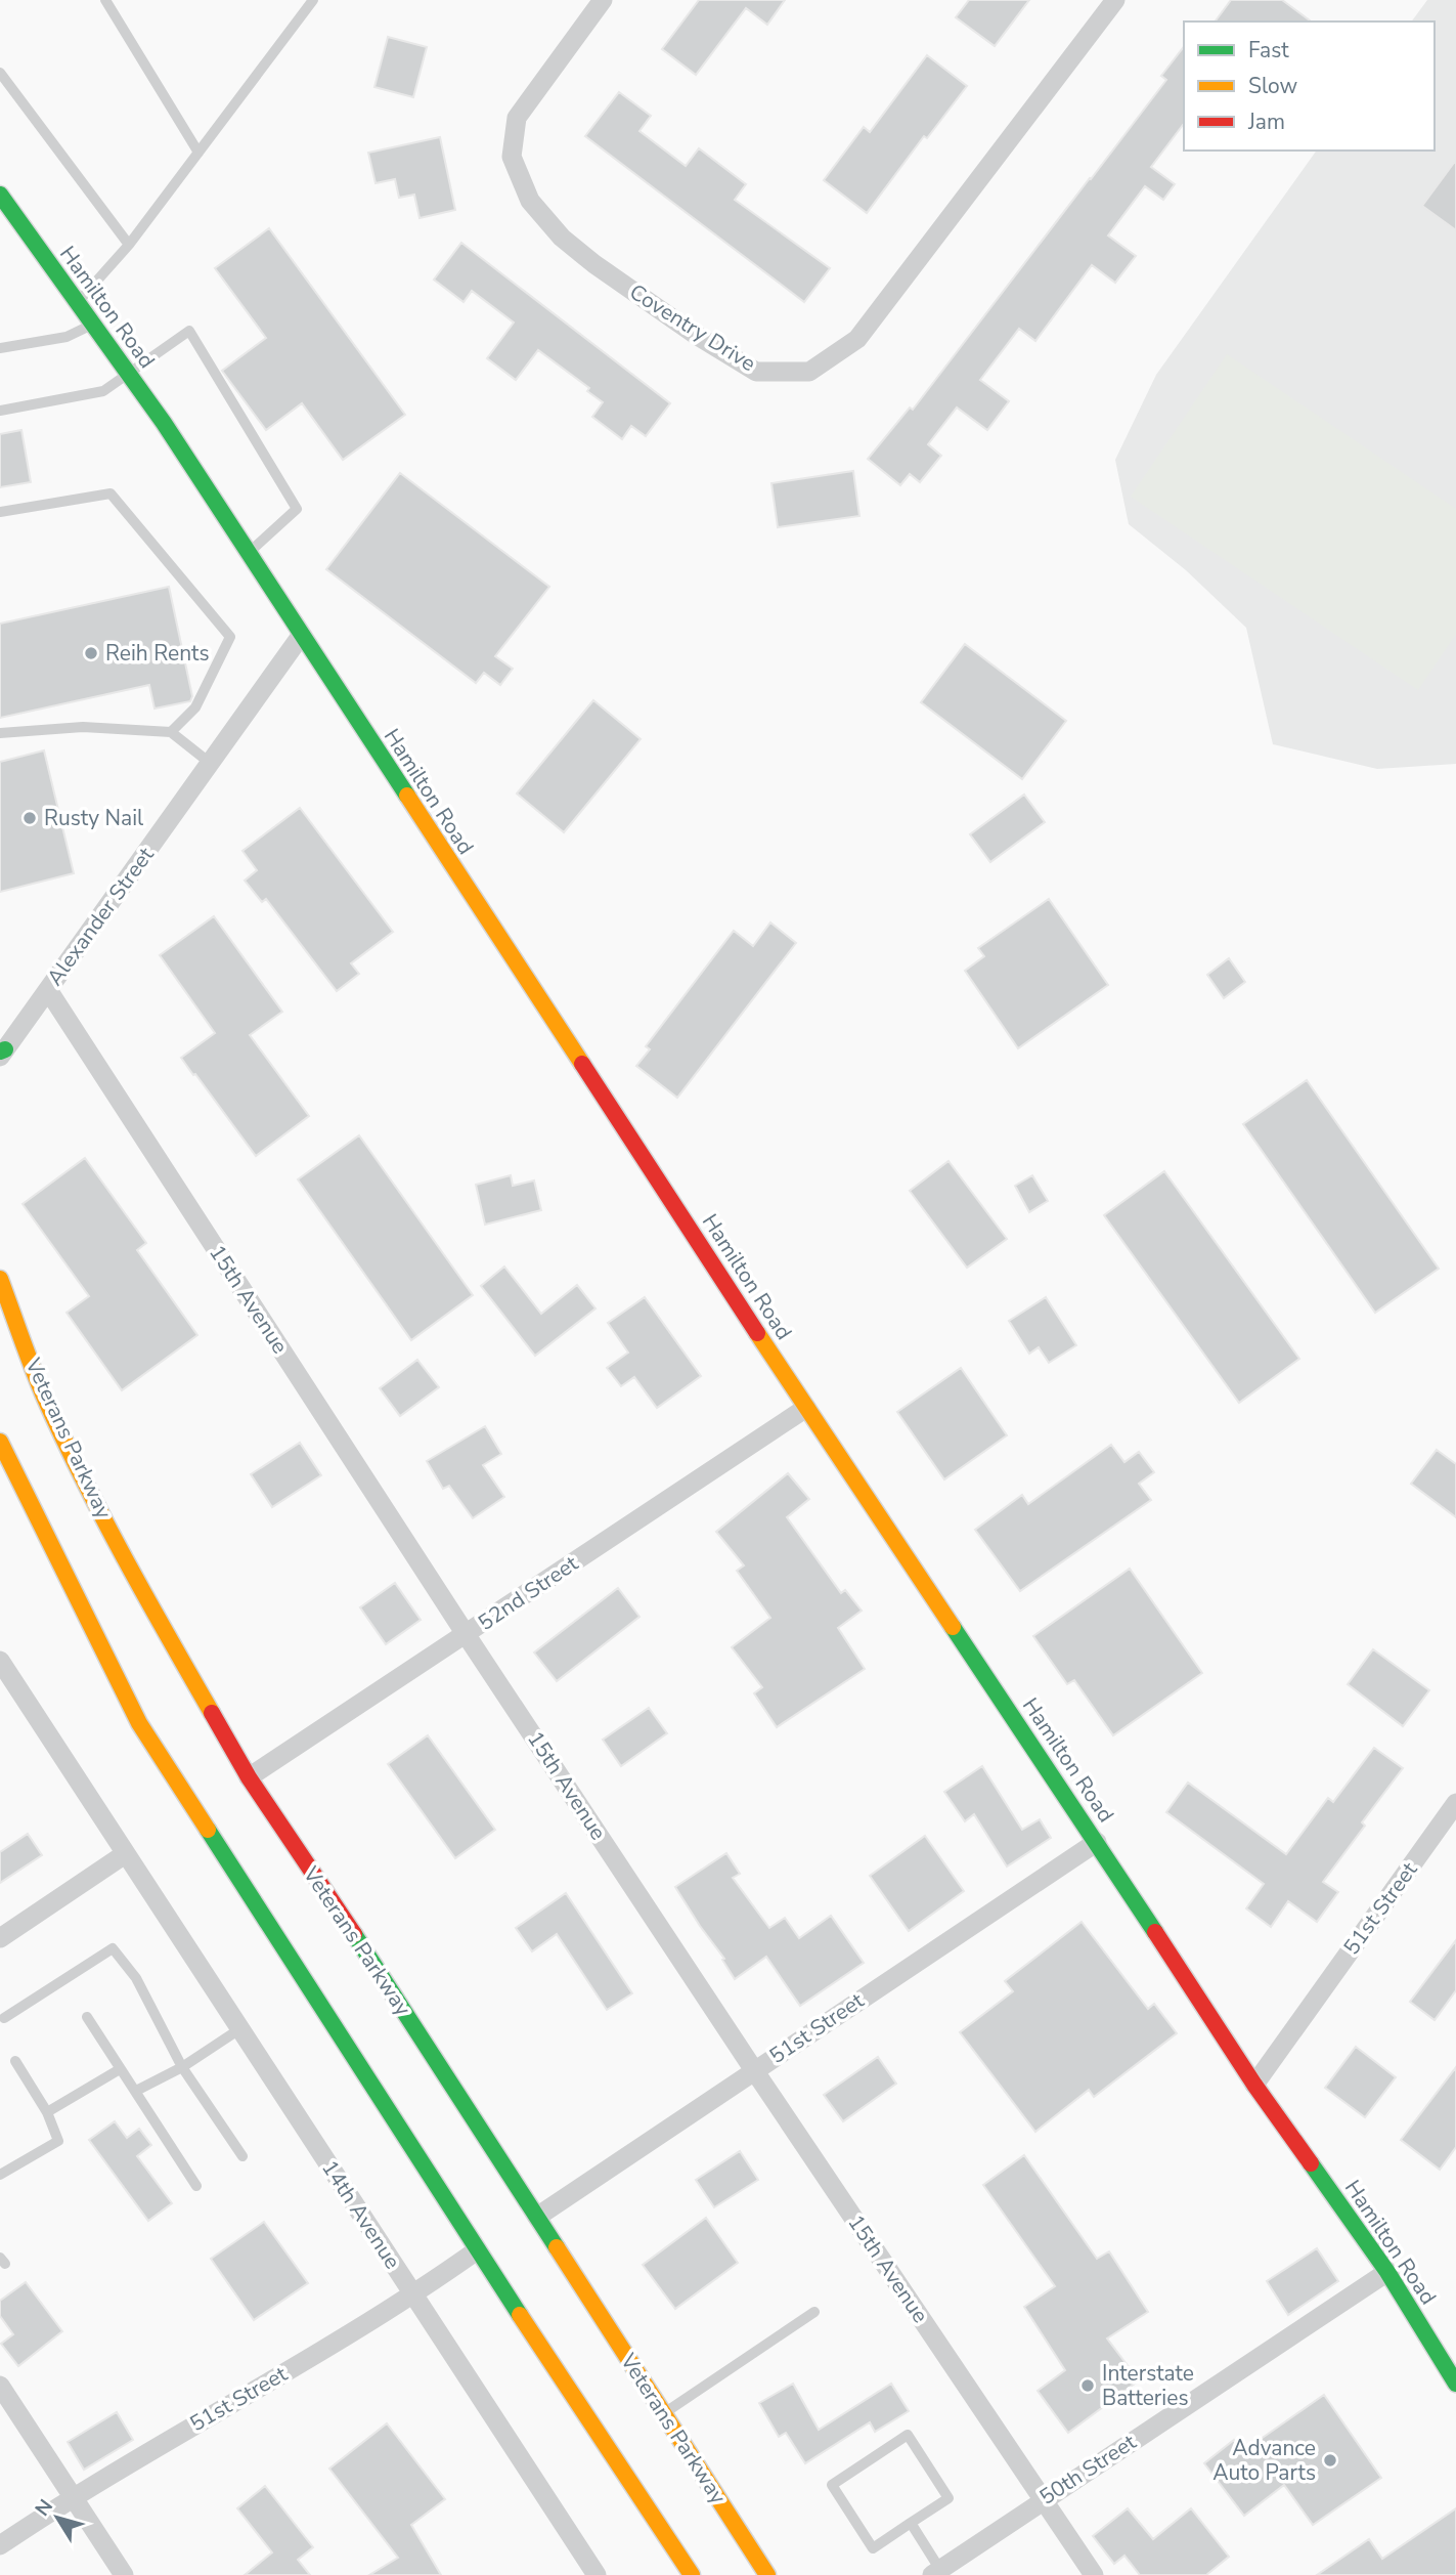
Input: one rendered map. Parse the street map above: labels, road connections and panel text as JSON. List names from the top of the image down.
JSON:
{
  "streets": {
    "main road": ["Hamilton Road", "Veterans Parkway"],
    "street": [
      "Coventry Drive",
      "Alexander Street",
      "15th Avenue",
      "52nd Street",
      "51st Street",
      "14th Avenue",
      "50th Street"
    ]
  },
  "crossings": [
    ["Hamilton Road", "Alexander Street"],
    ["Hamilton Road", "52nd Street"],
    ["Hamilton Road", "51st Street"],
    ["Hamilton Road", "50th Street"],
    ["Alexander Street", "15th Avenue"],
    ["15th Avenue", "52nd Street"],
    ["15th Avenue", "51st Street"],
    ["15th Avenue", "50th Street"],
    ["Veterans Parkway", "52nd Street"],
    ["Veterans Parkway", "51st Street"],
    ["51st Street", "14th Avenue"]
  ],
  "places": [
    "Reih Rents",
    "Rusty Nail",
    "Interstate Batteries",
    "Advance Auto Parts"
  ],
  "legend": ["Fast", "Slow", "Jam"],
  "north": "top left"
}
